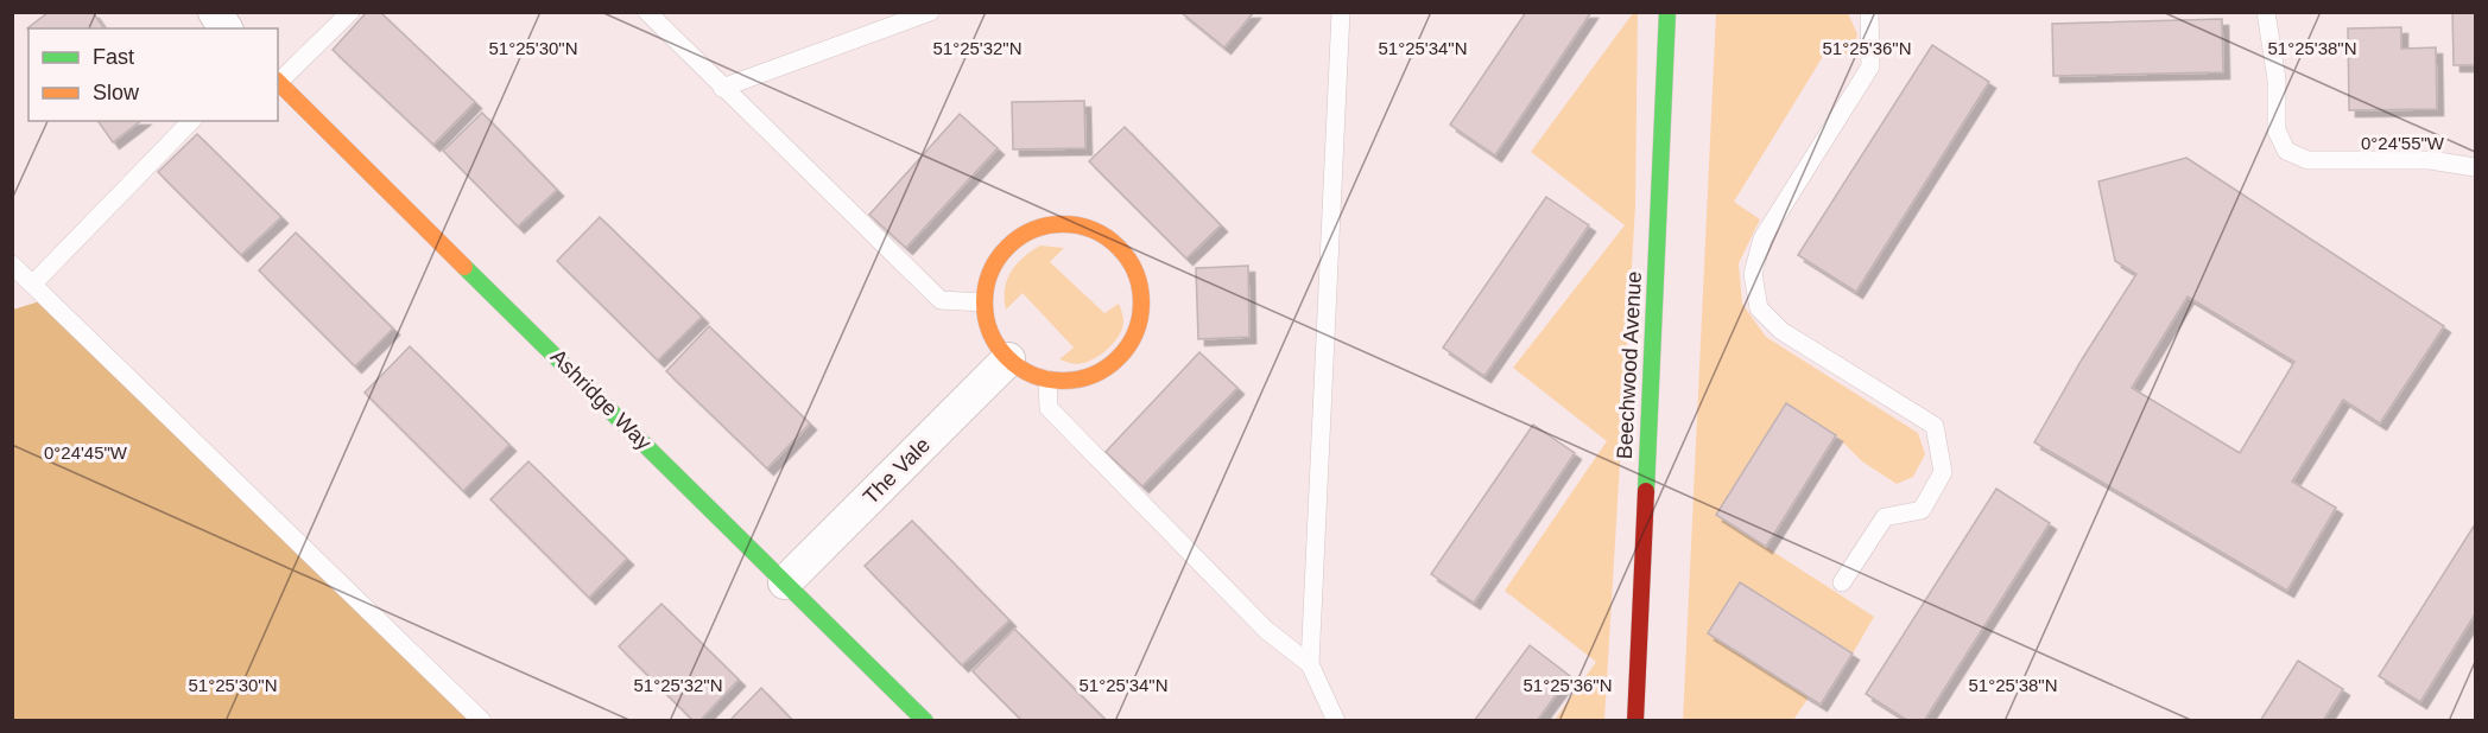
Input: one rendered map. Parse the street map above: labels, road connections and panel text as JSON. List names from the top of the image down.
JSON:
{
  "streets": {
    "street": ["Beechwood Avenue", "Ashridge Way", "The Vale"]
  },
  "crossings": [
    ["Ashridge Way", "The Vale"]
  ],
  "legend": ["Fast", "Slow"],
  "coordinates": [
    "51°25'34\"N",
    "51°25'38\"N",
    "51°25'30\"N",
    "51°25'32\"N",
    "51°25'36\"N",
    "0°24'55\"W",
    "0°24'45\"W"
  ]
}
